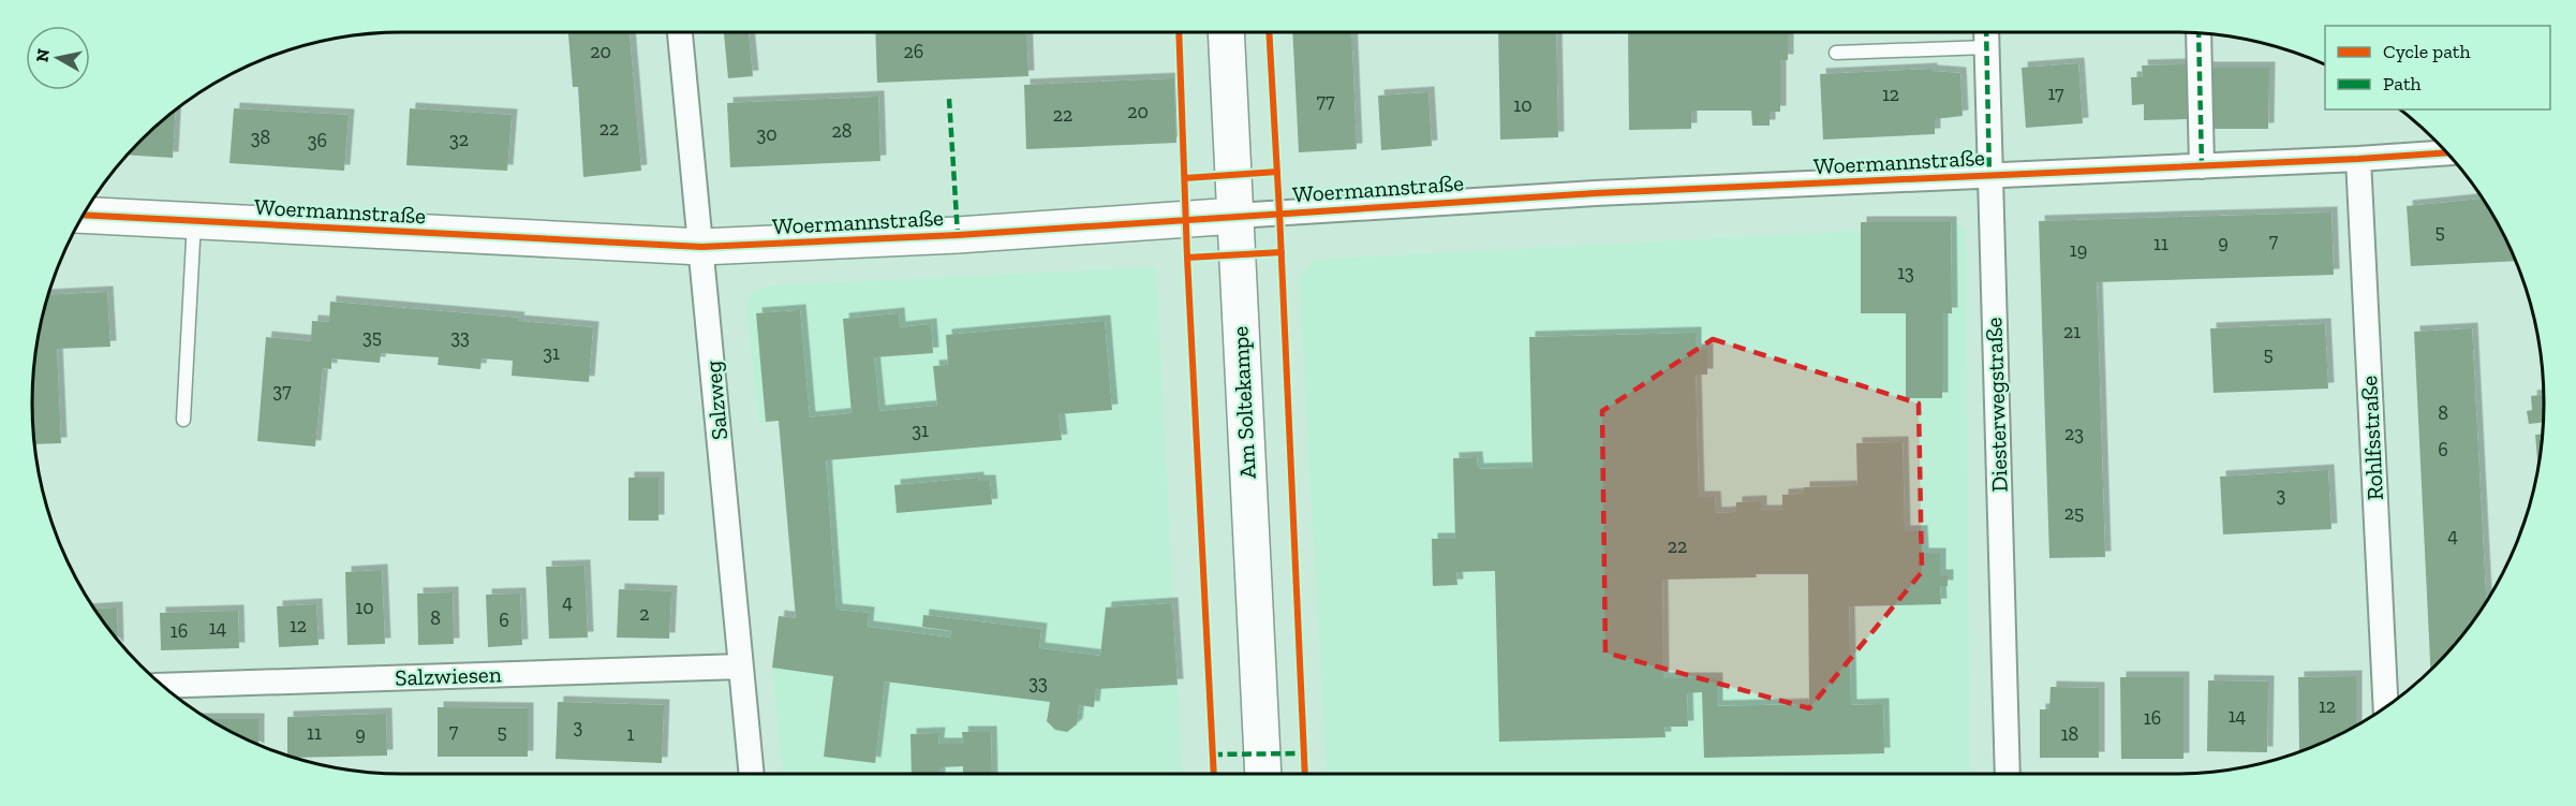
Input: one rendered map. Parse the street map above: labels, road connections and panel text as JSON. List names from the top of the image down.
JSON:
{
  "streets": {
    "street": [
      "Woermannstraße",
      "Salzweg",
      "Am Soltekampe",
      "Diesterwegstraße",
      "Rohlfsstraße",
      "Salzwiesen"
    ]
  },
  "crossings": [
    ["Woermannstraße", "Salzweg"],
    ["Woermannstraße", "Am Soltekampe"],
    ["Woermannstraße", "Diesterwegstraße"],
    ["Woermannstraße", "Rohlfsstraße"],
    ["Salzweg", "Salzwiesen"]
  ],
  "house_numbers": [
    "20",
    "26",
    "17",
    "12",
    "77",
    "10",
    "20",
    "22",
    "22",
    "28",
    "30",
    "38",
    "32",
    "36",
    "5",
    "7",
    "9",
    "11",
    "19",
    "13",
    "21",
    "35",
    "33",
    "31",
    "5",
    "37",
    "8",
    "31",
    "23",
    "6",
    "3",
    "25",
    "4",
    "22",
    "4",
    "10",
    "2",
    "8",
    "6",
    "12",
    "14",
    "16",
    "33",
    "12",
    "14",
    "16",
    "3",
    "7",
    "5",
    "11",
    "9",
    "1",
    "18"
  ],
  "legend": ["Cycle path", "Path"],
  "north": "left"
}
